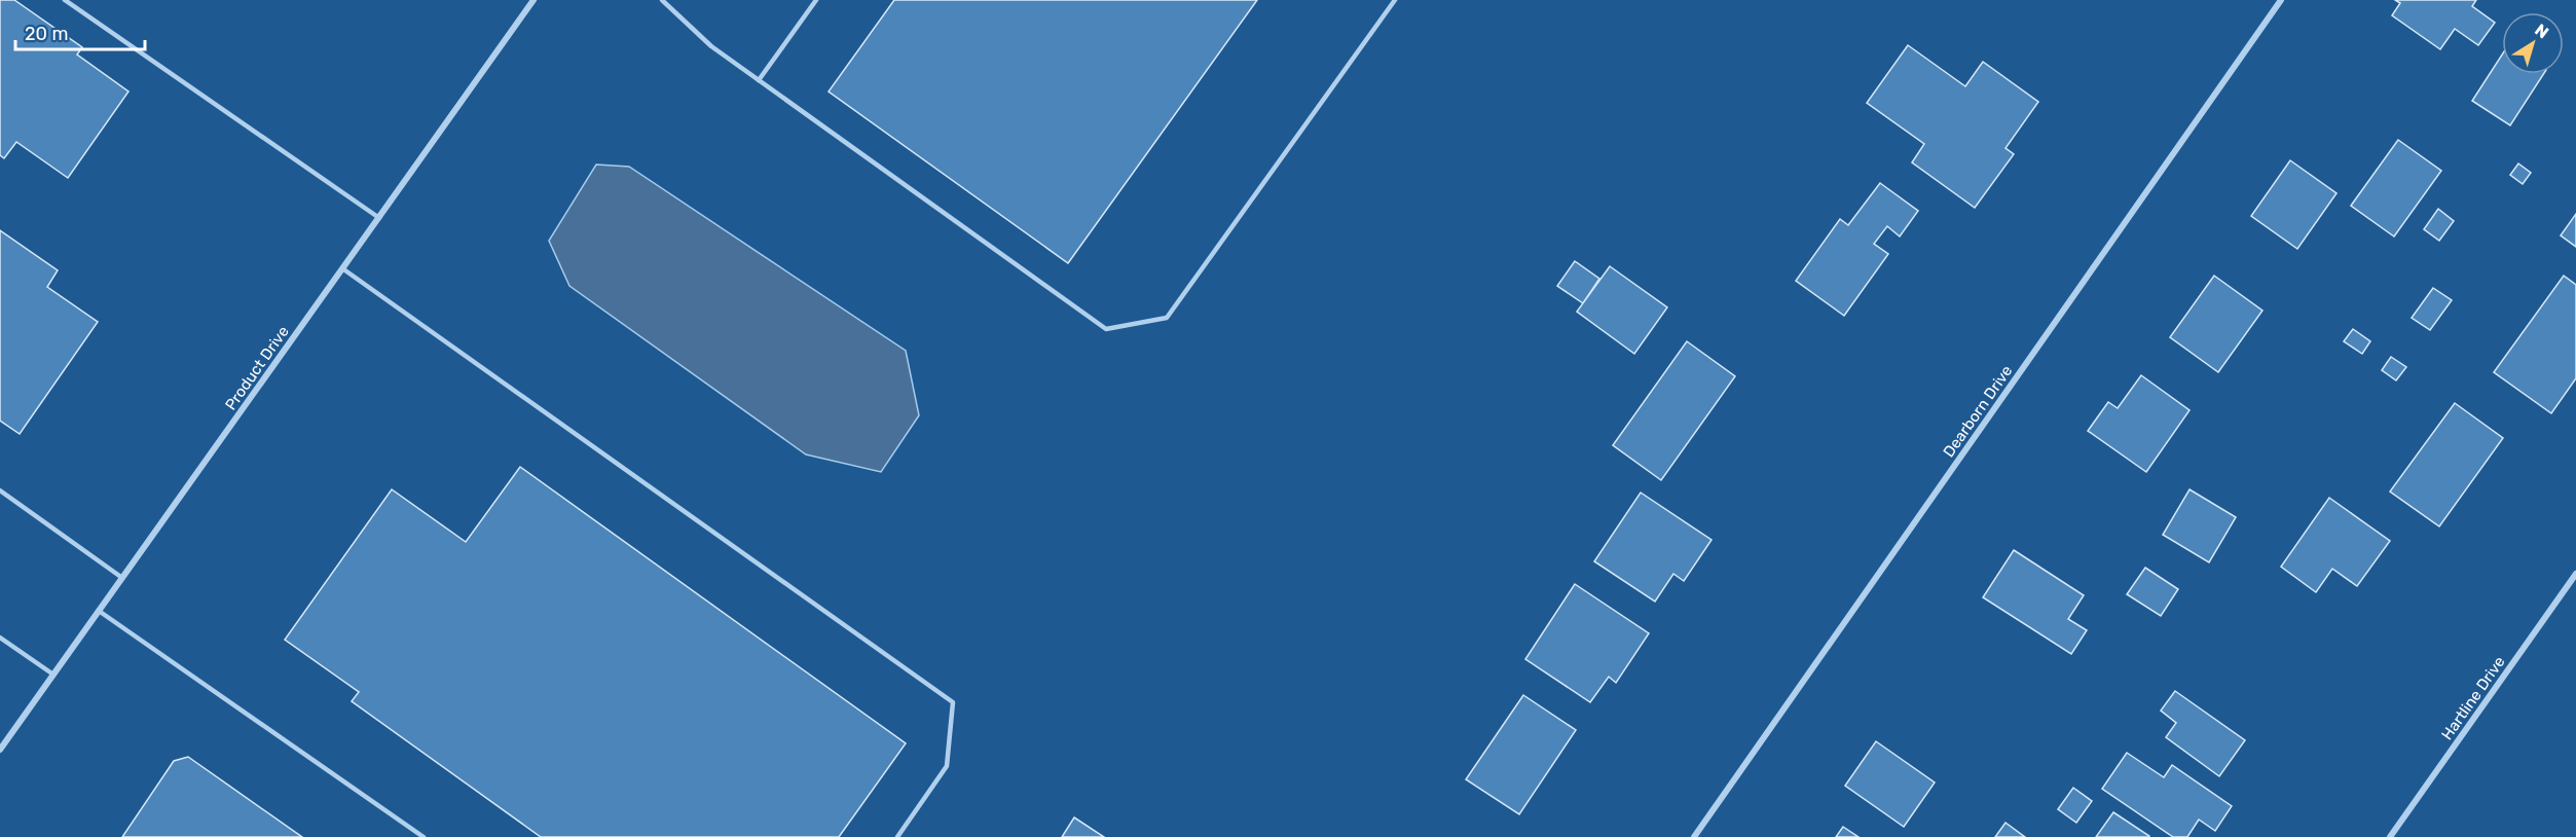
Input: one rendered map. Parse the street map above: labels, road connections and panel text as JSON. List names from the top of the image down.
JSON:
{
  "streets": {
    "street": ["Product Drive", "Dearborn Drive", "Hartline Drive"]
  },
  "scale_bar": "20 m",
  "north": "top right"
}
